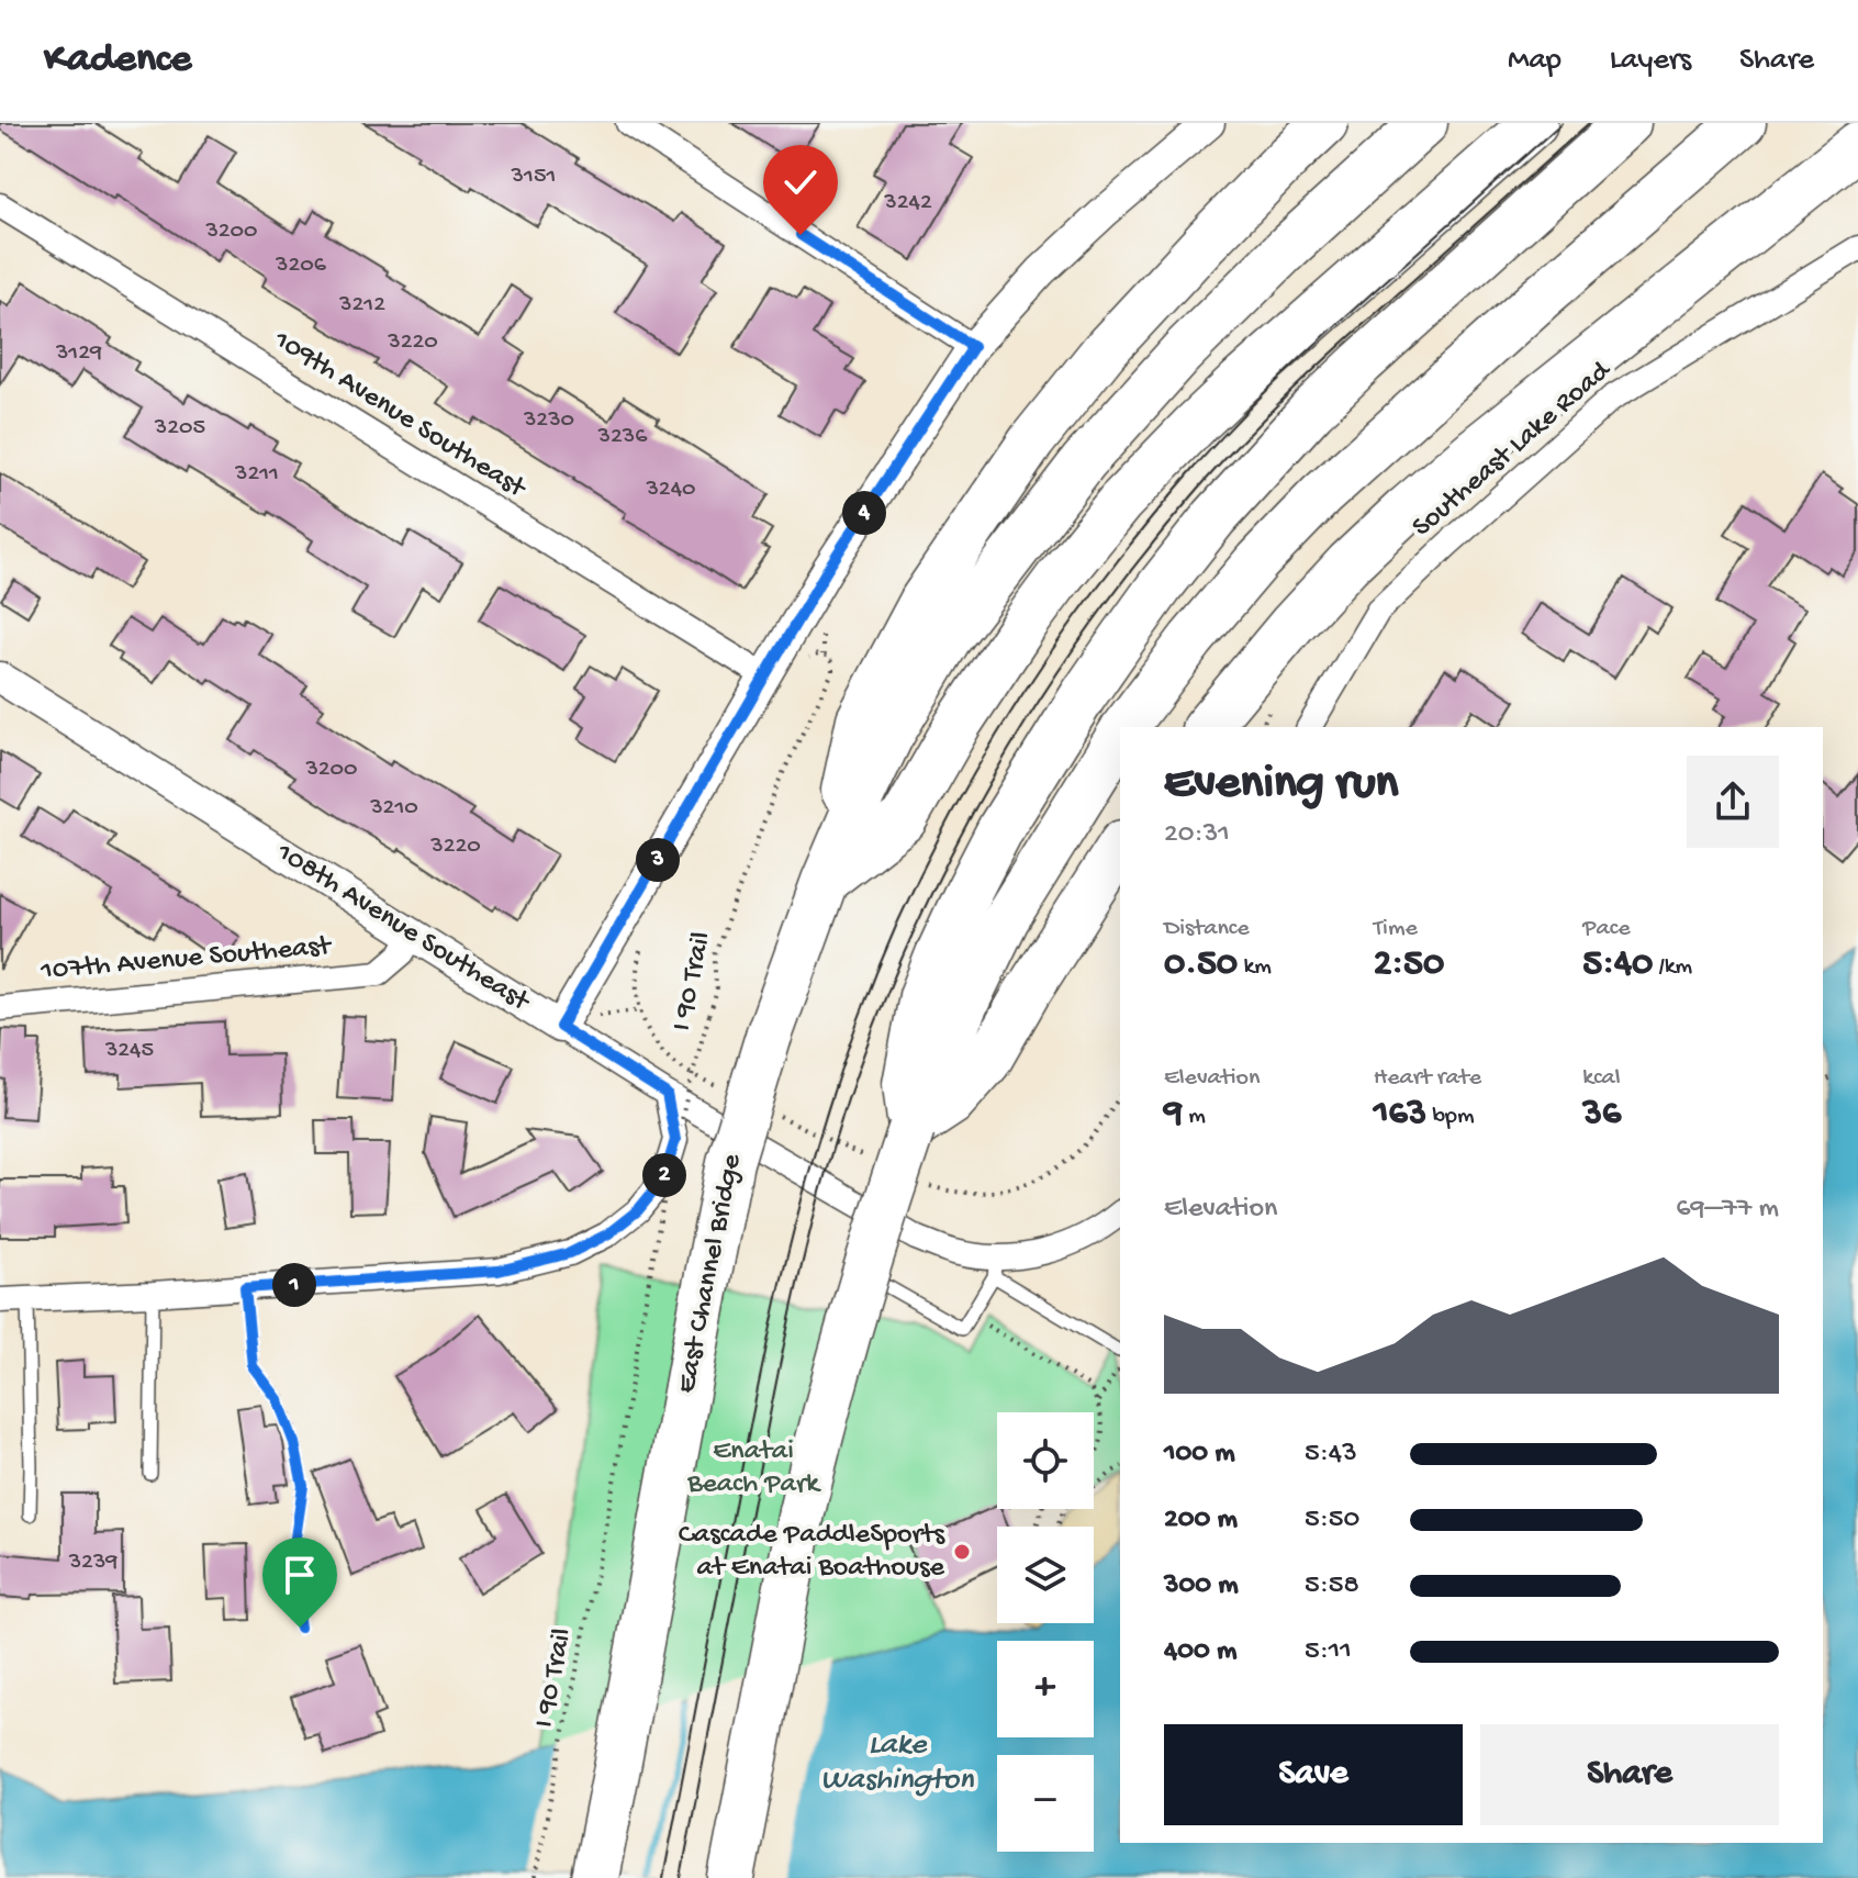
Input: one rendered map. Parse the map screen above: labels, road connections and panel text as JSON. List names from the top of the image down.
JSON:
{
  "streets": {
    "highway": ["East Channel Bridge"],
    "street": [
      "109th Avenue Southeast",
      "Southeast Lake Road",
      "108th Avenue Southeast",
      "107th Avenue Southeast"
    ],
    "path": ["I 90 Trail"]
  },
  "crossings": [
    ["108th Avenue Southeast", "107th Avenue Southeast"]
  ],
  "water": ["Lake Washington"],
  "parks": ["Enatai Beach Park"],
  "places": ["Cascade PaddleSports at Enatai Boathouse"],
  "house_numbers": [
    "3151",
    "3242",
    "3200",
    "3206",
    "3212",
    "3220",
    "3129",
    "3230",
    "3205",
    "3236",
    "3211",
    "3240",
    "3200",
    "3210",
    "3220",
    "3245",
    "3239"
  ],
  "page": {
    "header": "Kadence",
    "nav": ["Map", "Layers", "Share"],
    "pins": [
      "4",
      "3",
      "2",
      "1"
    ],
    "heading": ["Evening run", "20:31"],
    "stats": [
      ["Distance", "0.50 km"],
      ["Time", "2:50"],
      ["Pace", "5:40 /km"],
      ["Elevation", "9 m"],
      ["Heart rate", "163 bpm"],
      ["kcal", "36"]
    ],
    "chart": ["Elevation", "69–77 m"],
    "map_buttons": ["+", "−"],
    "list": [
      {
        "name": "100 m",
        "note": "5:43"
      },
      {
        "name": "200 m",
        "note": "5:50"
      },
      {
        "name": "300 m",
        "note": "5:58"
      },
      {
        "name": "400 m",
        "note": "5:11"
      }
    ],
    "buttons": ["Save", "Share"]
  }
}
